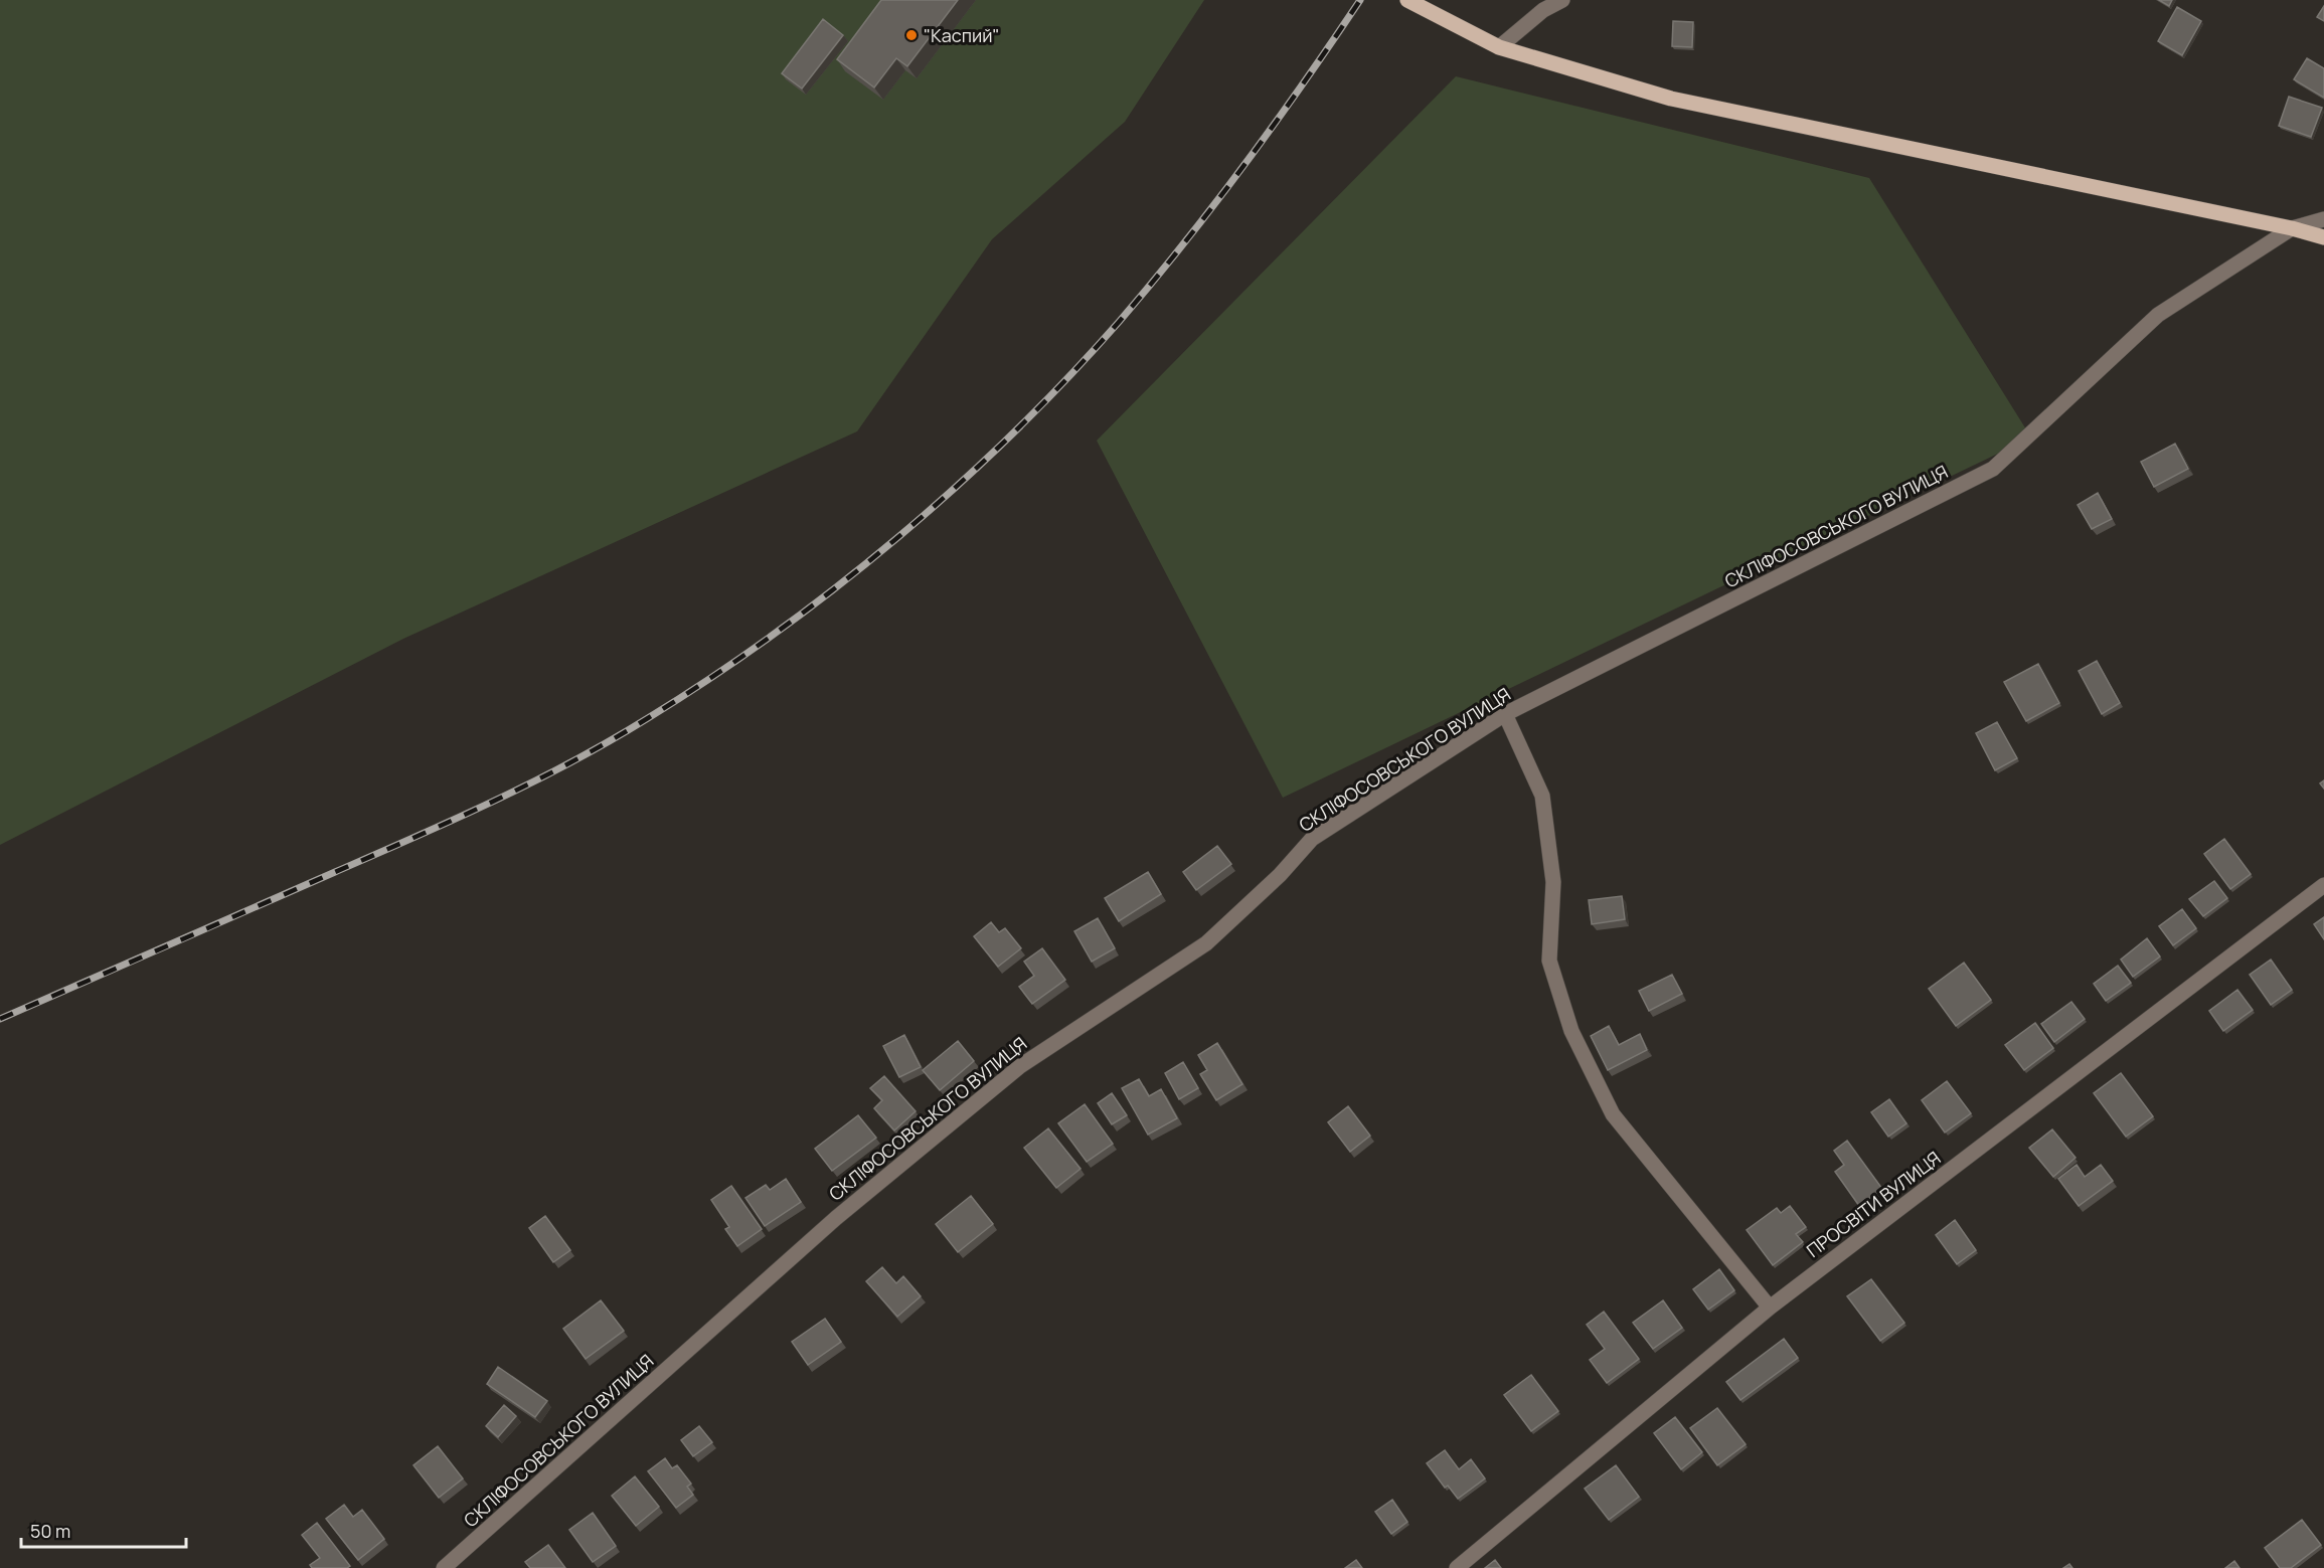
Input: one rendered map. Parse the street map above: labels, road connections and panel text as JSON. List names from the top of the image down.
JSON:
{
  "streets": {
    "street": ["СКЛІФОСОВСЬКОГО ВУЛИЦЯ", "ПРОСВІТИ ВУЛИЦЯ"]
  },
  "places": ["\"Каспий\""],
  "scale_bar": "50 m"
}
